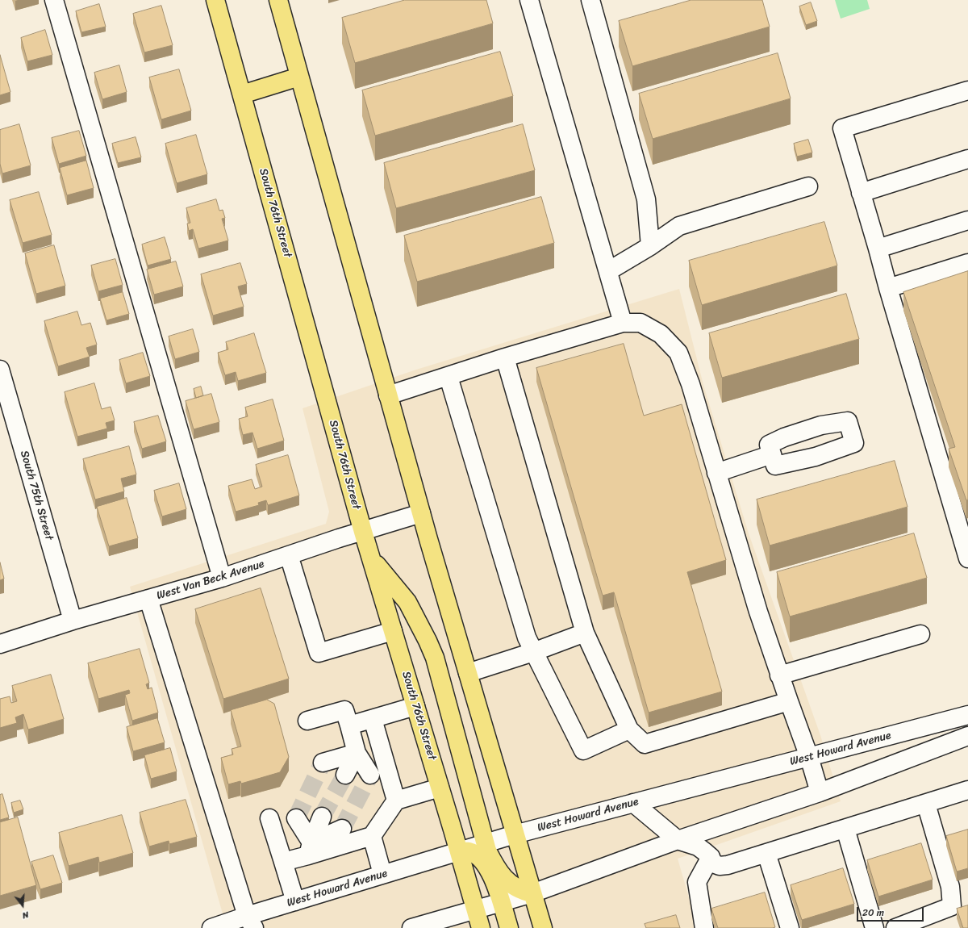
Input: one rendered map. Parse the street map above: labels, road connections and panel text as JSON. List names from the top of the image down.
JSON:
{
  "streets": {
    "main road": ["South 76th Street"],
    "street": ["South 75th Street", "West Van Beck Avenue", "West Howard Avenue"]
  },
  "crossings": [
    ["South 76th Street", "West Van Beck Avenue"],
    ["South 76th Street", "West Howard Avenue"],
    ["South 75th Street", "West Van Beck Avenue"]
  ],
  "scale_bar": "20 m",
  "north": "bottom"
}
